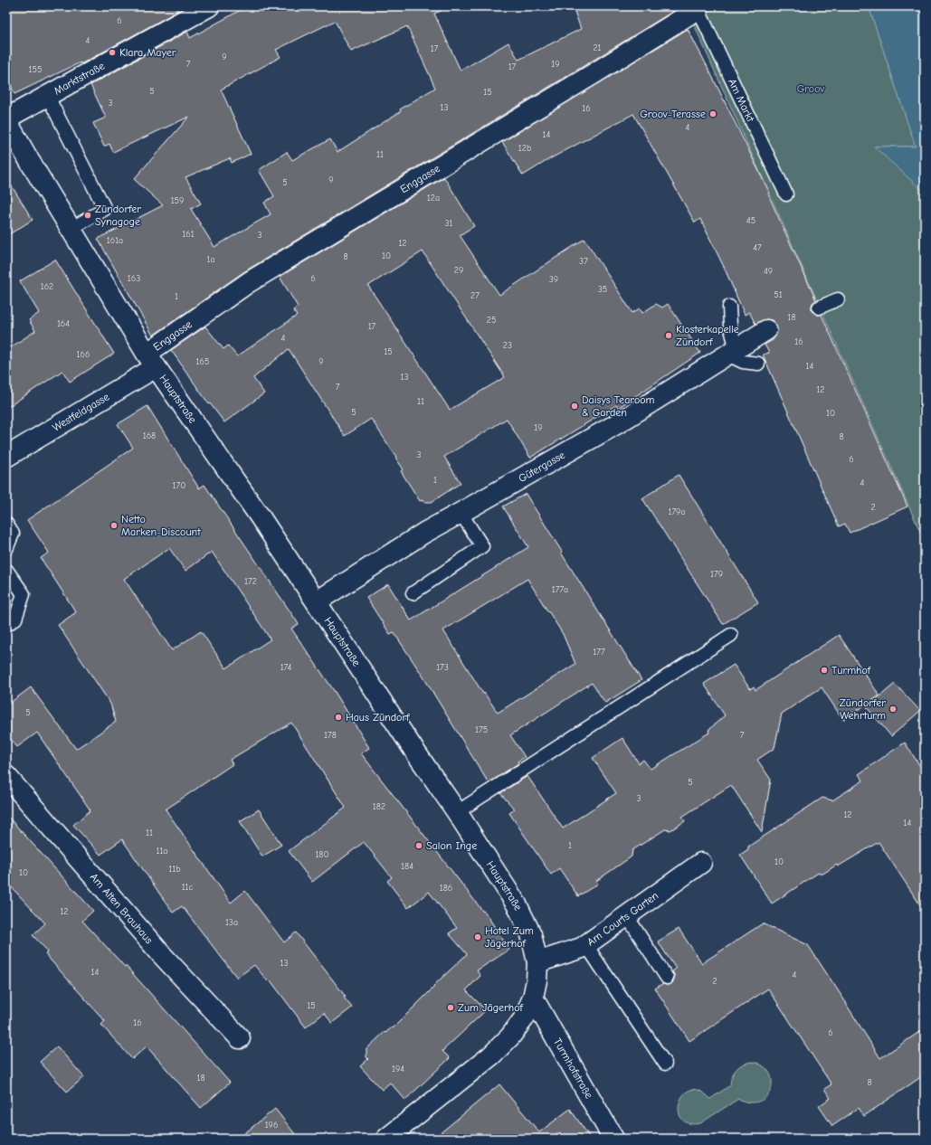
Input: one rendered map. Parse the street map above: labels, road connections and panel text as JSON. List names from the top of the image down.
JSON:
{
  "streets": {
    "street": [
      "Marktstraße",
      "Enggasse",
      "Hauptstraße",
      "Westfeldgasse",
      "Gütergasse",
      "Am Alten Brauhaus",
      "Am Courts Garten",
      "Turmhofstraße"
    ],
    "lane": ["Am Markt"]
  },
  "crossings": [
    ["Marktstraße", "Hauptstraße"],
    ["Am Markt", "Enggasse"],
    ["Enggasse", "Hauptstraße"],
    ["Enggasse", "Westfeldgasse"],
    ["Hauptstraße", "Westfeldgasse"],
    ["Hauptstraße", "Gütergasse"],
    ["Hauptstraße", "Am Courts Garten"],
    ["Hauptstraße", "Turmhofstraße"]
  ],
  "parks": ["Groov"],
  "places": [
    "Klara Mayer",
    "Groov-Terasse",
    "Zündorfer Synagoge",
    "Klosterkapelle Zündorf",
    "Daisys Tearoom & Garden",
    "Netto Marken-Discount",
    "Turmhof",
    "Zündorfer Wehrturm",
    "Haus Zündorf",
    "Salon Inge",
    "Hotel Zum Jägerhof",
    "Zum Jägerhof"
  ],
  "house_numbers": [
    "6",
    "4",
    "21",
    "17",
    "9",
    "7",
    "19",
    "17",
    "155",
    "5",
    "15",
    "3",
    "13",
    "16",
    "4",
    "14",
    "12b",
    "11",
    "9",
    "5",
    "12a",
    "159",
    "45",
    "31",
    "161",
    "3",
    "161a",
    "12",
    "47",
    "10",
    "8",
    "1a",
    "37",
    "29",
    "49",
    "163",
    "6",
    "39",
    "162",
    "35",
    "51",
    "27",
    "1",
    "18",
    "25",
    "164",
    "17",
    "4",
    "16",
    "23",
    "15",
    "166",
    "165",
    "9",
    "14",
    "13",
    "7",
    "12",
    "11",
    "5",
    "10",
    "19",
    "168",
    "8",
    "3",
    "6",
    "1",
    "4",
    "170",
    "2",
    "179a",
    "179",
    "172",
    "177a",
    "177",
    "174",
    "173",
    "5",
    "175",
    "178",
    "7",
    "5",
    "3",
    "182",
    "12",
    "14",
    "11",
    "1",
    "11a",
    "180",
    "10",
    "184",
    "11b",
    "10",
    "11c",
    "186",
    "12",
    "13a",
    "13",
    "14",
    "4",
    "2",
    "15",
    "16",
    "6",
    "194",
    "18",
    "8",
    "196"
  ]
}
